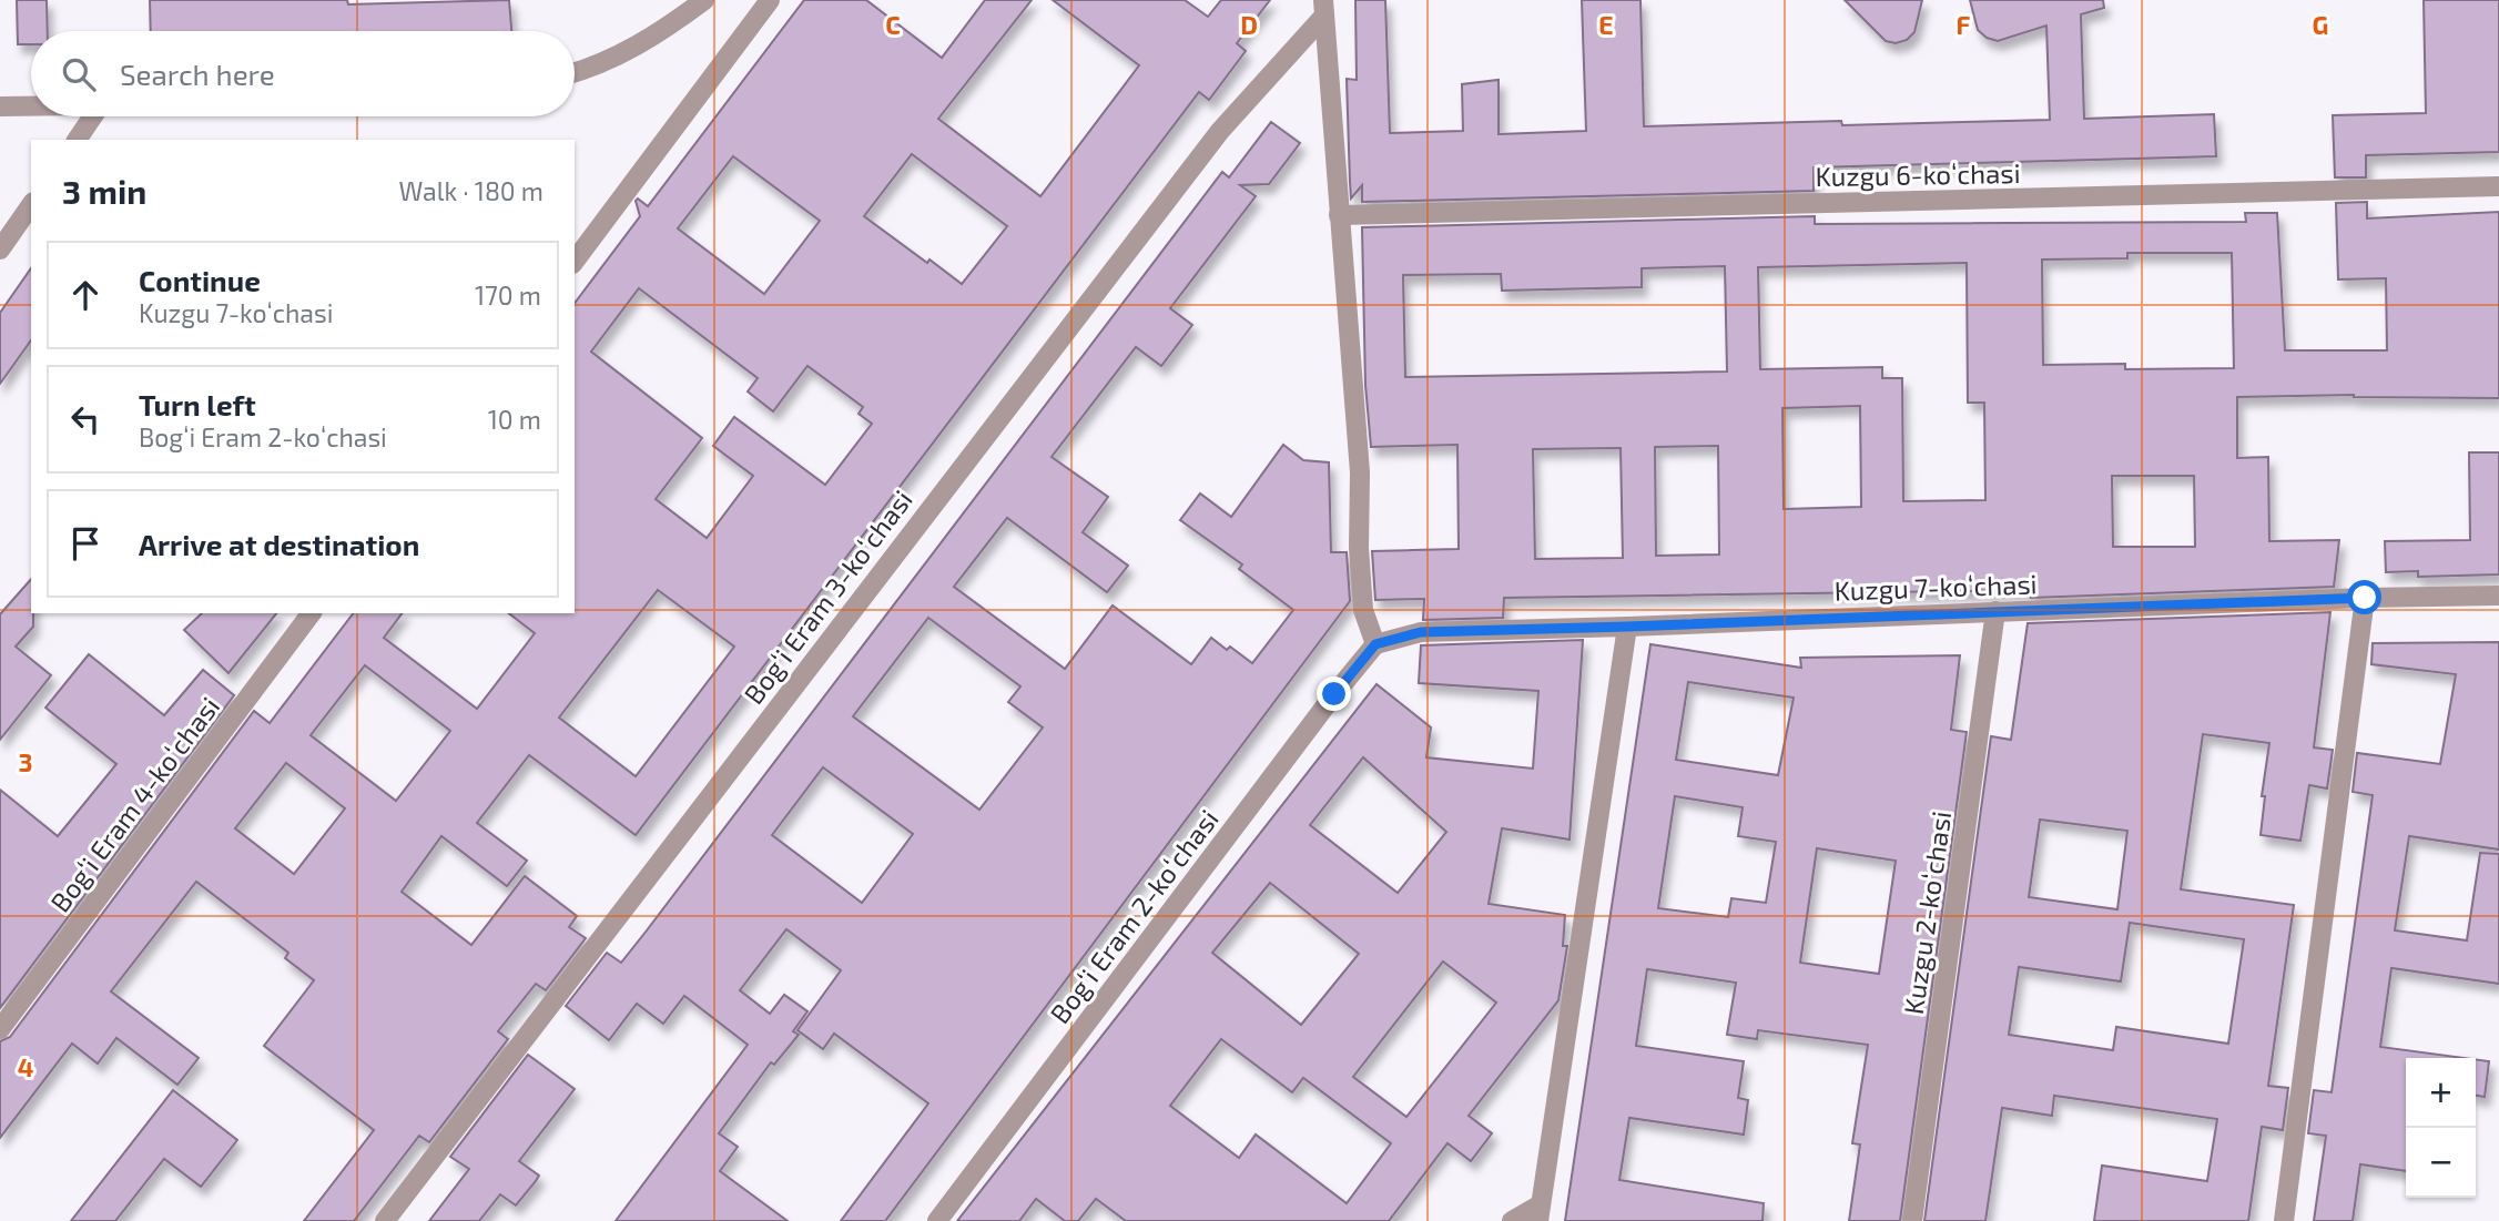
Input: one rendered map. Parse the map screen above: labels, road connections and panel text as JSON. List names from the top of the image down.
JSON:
{
  "streets": {
    "street": [
      "Kuzgu 6-koʻchasi",
      "Kuzgu 7-koʻchasi",
      "Bogʻi Eram 3-koʻchasi",
      "Bogʻi Eram 4-koʻchasi",
      "Kuzgu 2-koʻchasi",
      "Bogʻi Eram 2-koʻchasi"
    ]
  },
  "crossings": [
    ["Kuzgu 7-koʻchasi", "Kuzgu 2-koʻchasi"],
    ["Kuzgu 7-koʻchasi", "Bogʻi Eram 2-koʻchasi"]
  ],
  "page": {
    "search": "Search here",
    "heading": ["3 min", "Walk · 180 m"],
    "list": [
      ["Continue", "Kuzgu 7-koʻchasi", "170 m"],
      ["Turn left", "Bogʻi Eram 2-koʻchasi", "10 m"],
      "Arrive at destination"
    ],
    "map_buttons": ["+", "−"]
  },
  "grid": {
    "columns": [
      "C",
      "D",
      "E",
      "F",
      "G"
    ],
    "rows": ["3", "4"]
  }
}
